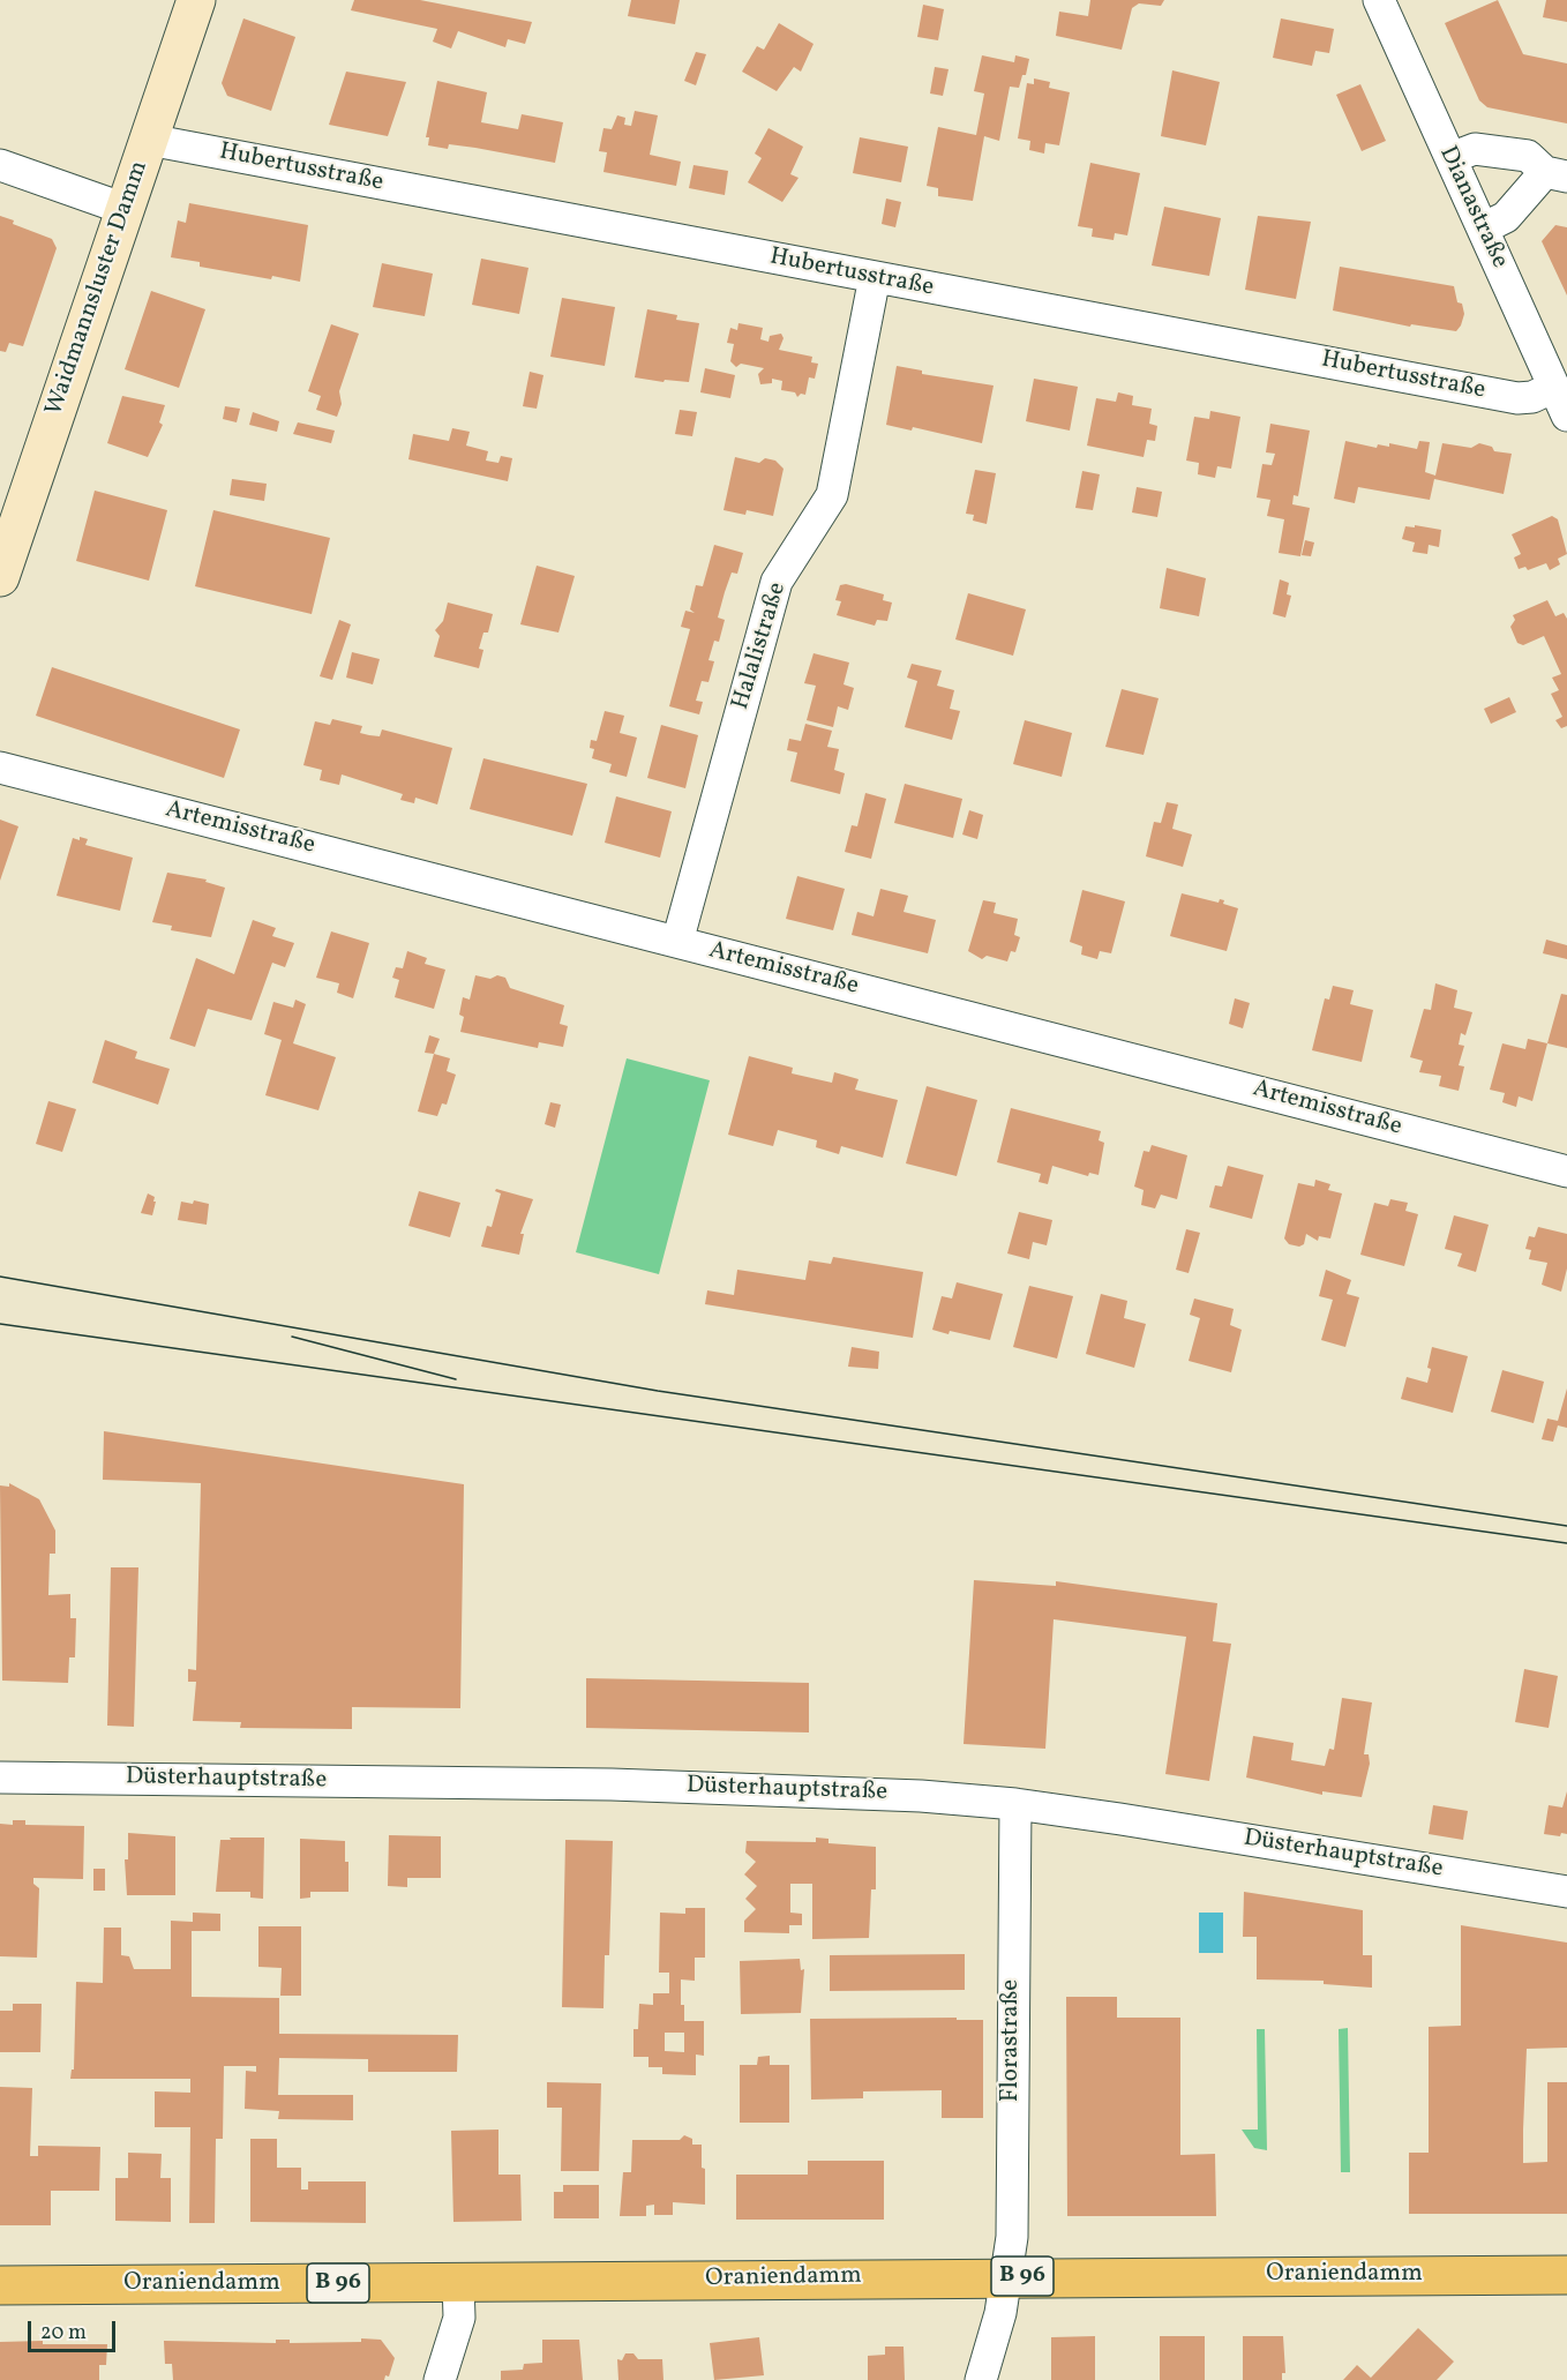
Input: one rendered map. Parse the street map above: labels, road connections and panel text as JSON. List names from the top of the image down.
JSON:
{
  "streets": {
    "main road": ["Waidmannsluster Damm", "Oraniendamm", "B 96"],
    "street": [
      "Hubertusstraße",
      "Dianastraße",
      "Halalistraße",
      "Artemisstraße",
      "Düsterhauptstraße",
      "Florastraße"
    ]
  },
  "crossings": [
    ["Hubertusstraße", "Dianastraße"],
    ["Hubertusstraße", "Waidmannsluster Damm"],
    ["Hubertusstraße", "Halalistraße"],
    ["Halalistraße", "Artemisstraße"],
    ["Düsterhauptstraße", "Florastraße"],
    ["Florastraße", "Oraniendamm"]
  ],
  "scale_bar": "20 m"
}
